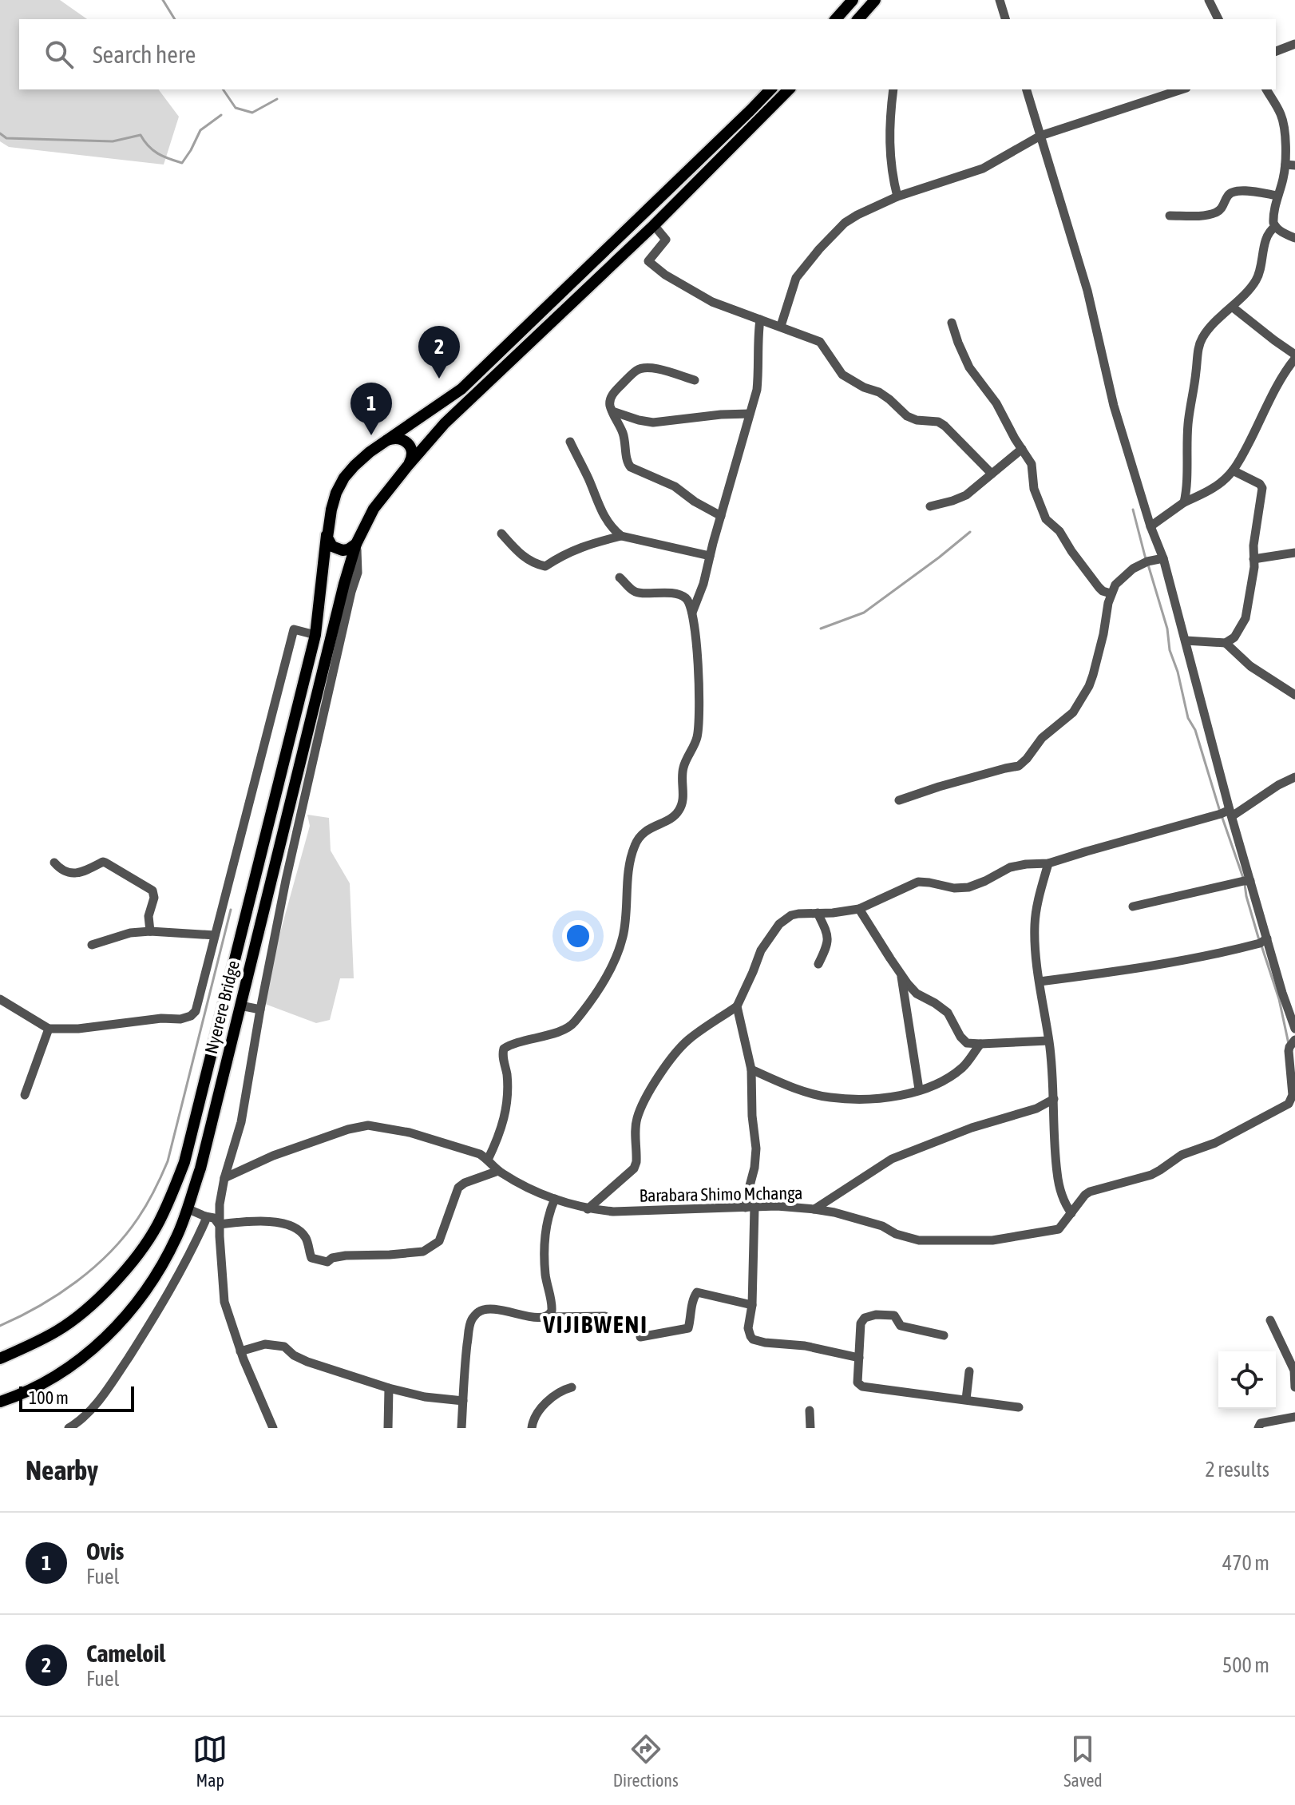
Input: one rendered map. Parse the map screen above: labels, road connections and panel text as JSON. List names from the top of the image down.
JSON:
{
  "streets": {
    "main road": ["Nyerere Bridge"],
    "street": ["Barabara Shimo Mchanga"]
  },
  "districts": ["VIJIBWENI"],
  "scale_bar": "100 m",
  "page": {
    "search": "Search here",
    "pins": ["2", "1"],
    "scale": "100 m",
    "heading": ["Nearby", "2 results"],
    "list": [
      {
        "mark": "1",
        "name": "Ovis",
        "note": "Fuel",
        "value": "470 m"
      },
      {
        "mark": "2",
        "name": "Cameloil",
        "note": "Fuel",
        "value": "500 m"
      }
    ],
    "nav": ["Map", "Directions", "Saved"]
  }
}
